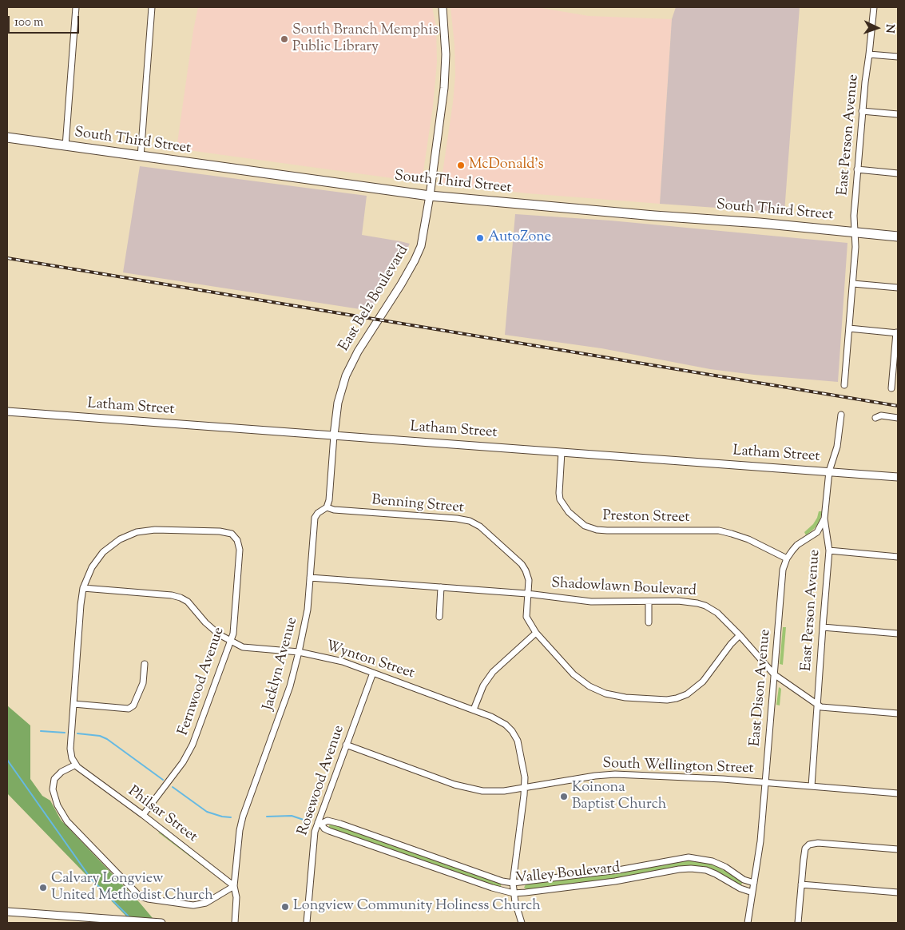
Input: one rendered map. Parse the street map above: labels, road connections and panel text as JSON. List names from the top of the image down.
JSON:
{
  "streets": {
    "main road": ["South Third Street"],
    "street": [
      "East Person Avenue",
      "East Belz Boulevard",
      "Latham Street",
      "Benning Street",
      "Preston Street",
      "Shadowlawn Boulevard",
      "Wynton Street",
      "Jacklyn Avenue",
      "Fernwood Avenue",
      "East Dison Avenue",
      "South Wellington Street",
      "Rosewood Avenue",
      "Philsar Street",
      "Valley Boulevard"
    ]
  },
  "crossings": [
    ["East Person Avenue", "South Third Street"],
    ["East Person Avenue", "Latham Street"],
    ["East Person Avenue", "Shadowlawn Boulevard"],
    ["East Person Avenue", "East Dison Avenue"],
    ["East Person Avenue", "South Wellington Street"],
    ["South Third Street", "East Belz Boulevard"],
    ["East Belz Boulevard", "Latham Street"],
    ["Latham Street", "Preston Street"],
    ["Benning Street", "Shadowlawn Boulevard"],
    ["Benning Street", "Jacklyn Avenue"],
    ["Preston Street", "East Dison Avenue"],
    ["Shadowlawn Boulevard", "Jacklyn Avenue"],
    ["Shadowlawn Boulevard", "East Dison Avenue"],
    ["Wynton Street", "Jacklyn Avenue"],
    ["Wynton Street", "Fernwood Avenue"],
    ["Wynton Street", "South Wellington Street"],
    ["Wynton Street", "Rosewood Avenue"],
    ["Wynton Street", "Valley Boulevard"],
    ["Jacklyn Avenue", "Philsar Street"],
    ["Fernwood Avenue", "Philsar Street"],
    ["East Dison Avenue", "South Wellington Street"],
    ["East Dison Avenue", "Valley Boulevard"],
    ["South Wellington Street", "Rosewood Avenue"],
    ["Rosewood Avenue", "Valley Boulevard"]
  ],
  "places": [
    "South Branch Memphis Public Library",
    "McDonald's",
    "AutoZone",
    "Koinona Baptist Church",
    "Calvary Longview United Methodist Church",
    "Longview Community Holiness Church"
  ],
  "scale_bar": "100 m",
  "north": "right"
}
